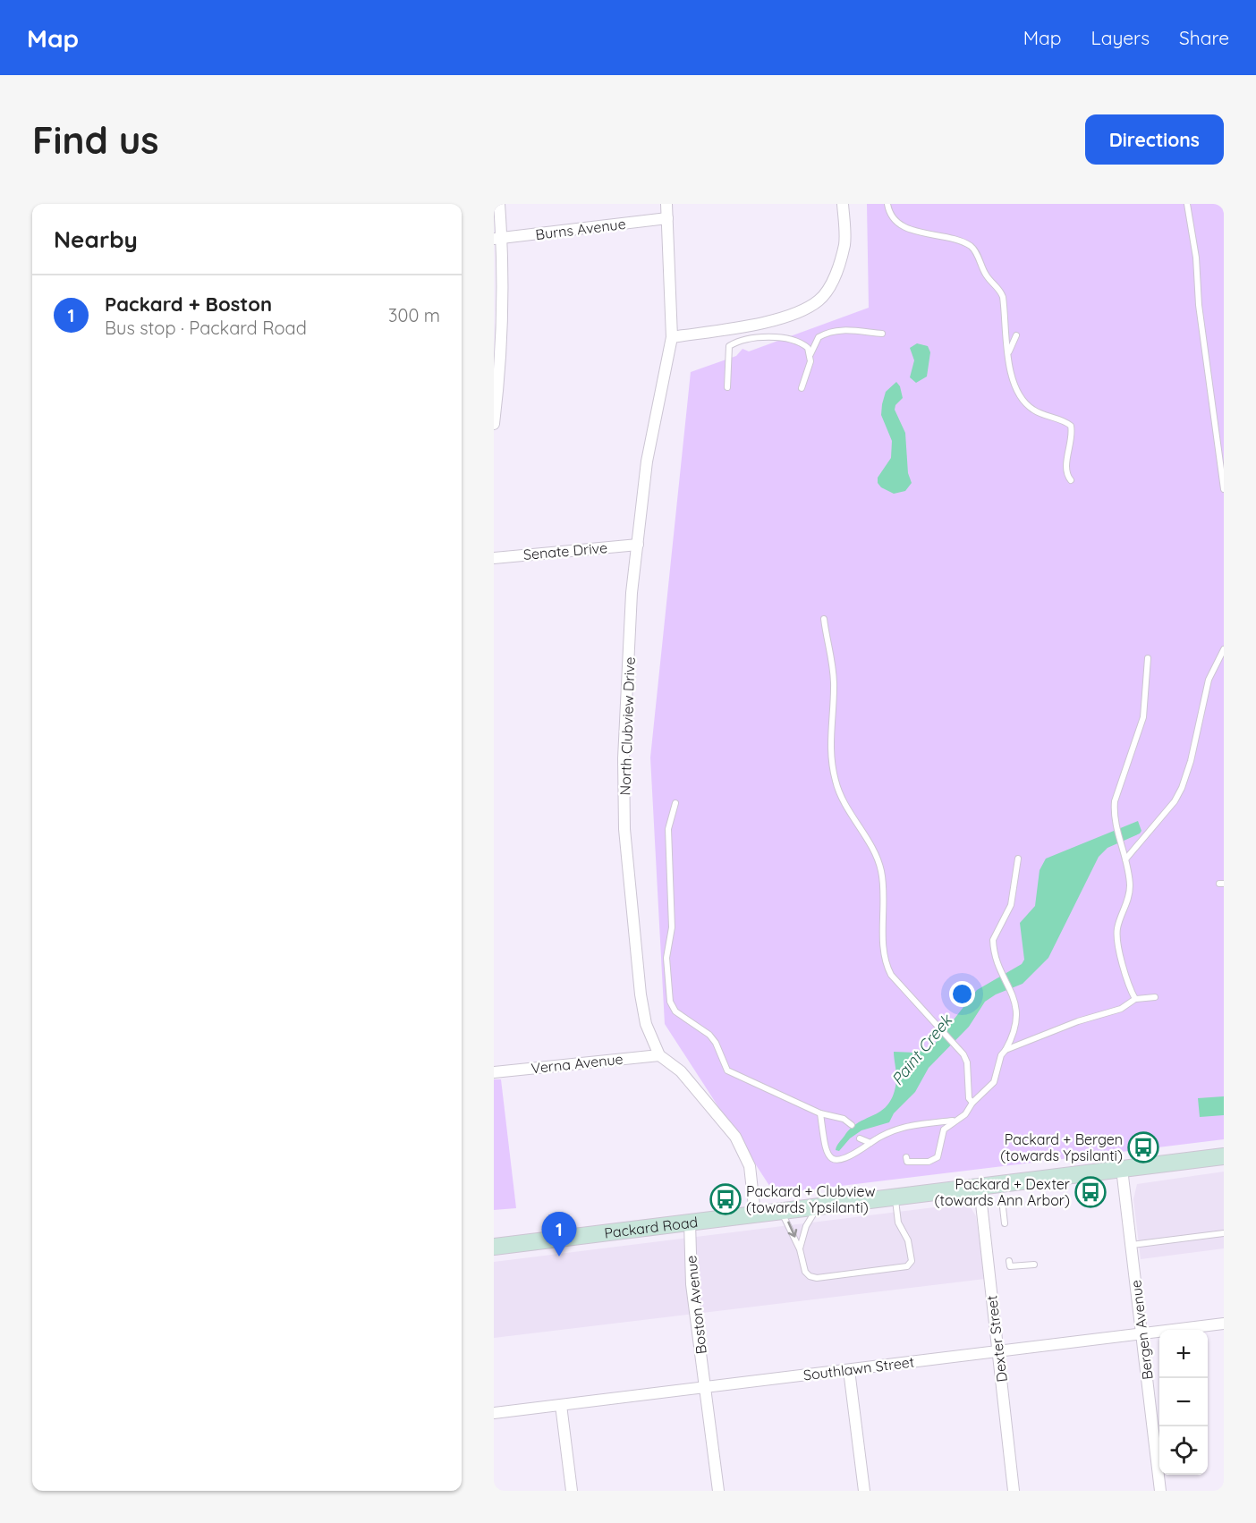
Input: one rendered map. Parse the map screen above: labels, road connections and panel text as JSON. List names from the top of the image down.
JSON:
{
  "streets": {
    "main road": ["Packard Road"],
    "street": [
      "Burns Avenue",
      "Senate Drive",
      "North Clubview Drive",
      "Verna Avenue",
      "Boston Avenue",
      "Bergen Avenue",
      "Dexter Street",
      "Southlawn Street"
    ]
  },
  "crossings": [
    ["Burns Avenue", "North Clubview Drive"],
    ["Senate Drive", "North Clubview Drive"],
    ["North Clubview Drive", "Verna Avenue"],
    ["North Clubview Drive", "Packard Road"],
    ["Packard Road", "Boston Avenue"],
    ["Packard Road", "Bergen Avenue"],
    ["Packard Road", "Dexter Street"],
    ["Boston Avenue", "Southlawn Street"],
    ["Bergen Avenue", "Southlawn Street"],
    ["Dexter Street", "Southlawn Street"]
  ],
  "water": ["Paint Creek"],
  "places": {
    "bus stop": ["Packard + Bergen (towards Ypsilanti)", "Packard + Dexter (towards Ann Arbor)", "Packard + Clubview (towards Ypsilanti)"]
  },
  "page": {
    "header": "Map",
    "nav": ["Map", "Layers", "Share"],
    "buttons": "Directions",
    "title": "Find us",
    "heading": "Nearby",
    "list": [
      {
        "mark": "1",
        "name": "Packard + Boston",
        "note": "Bus stop · Packard Road",
        "value": "300 m"
      }
    ],
    "pins": "1",
    "map_buttons": ["+", "−"]
  }
}
